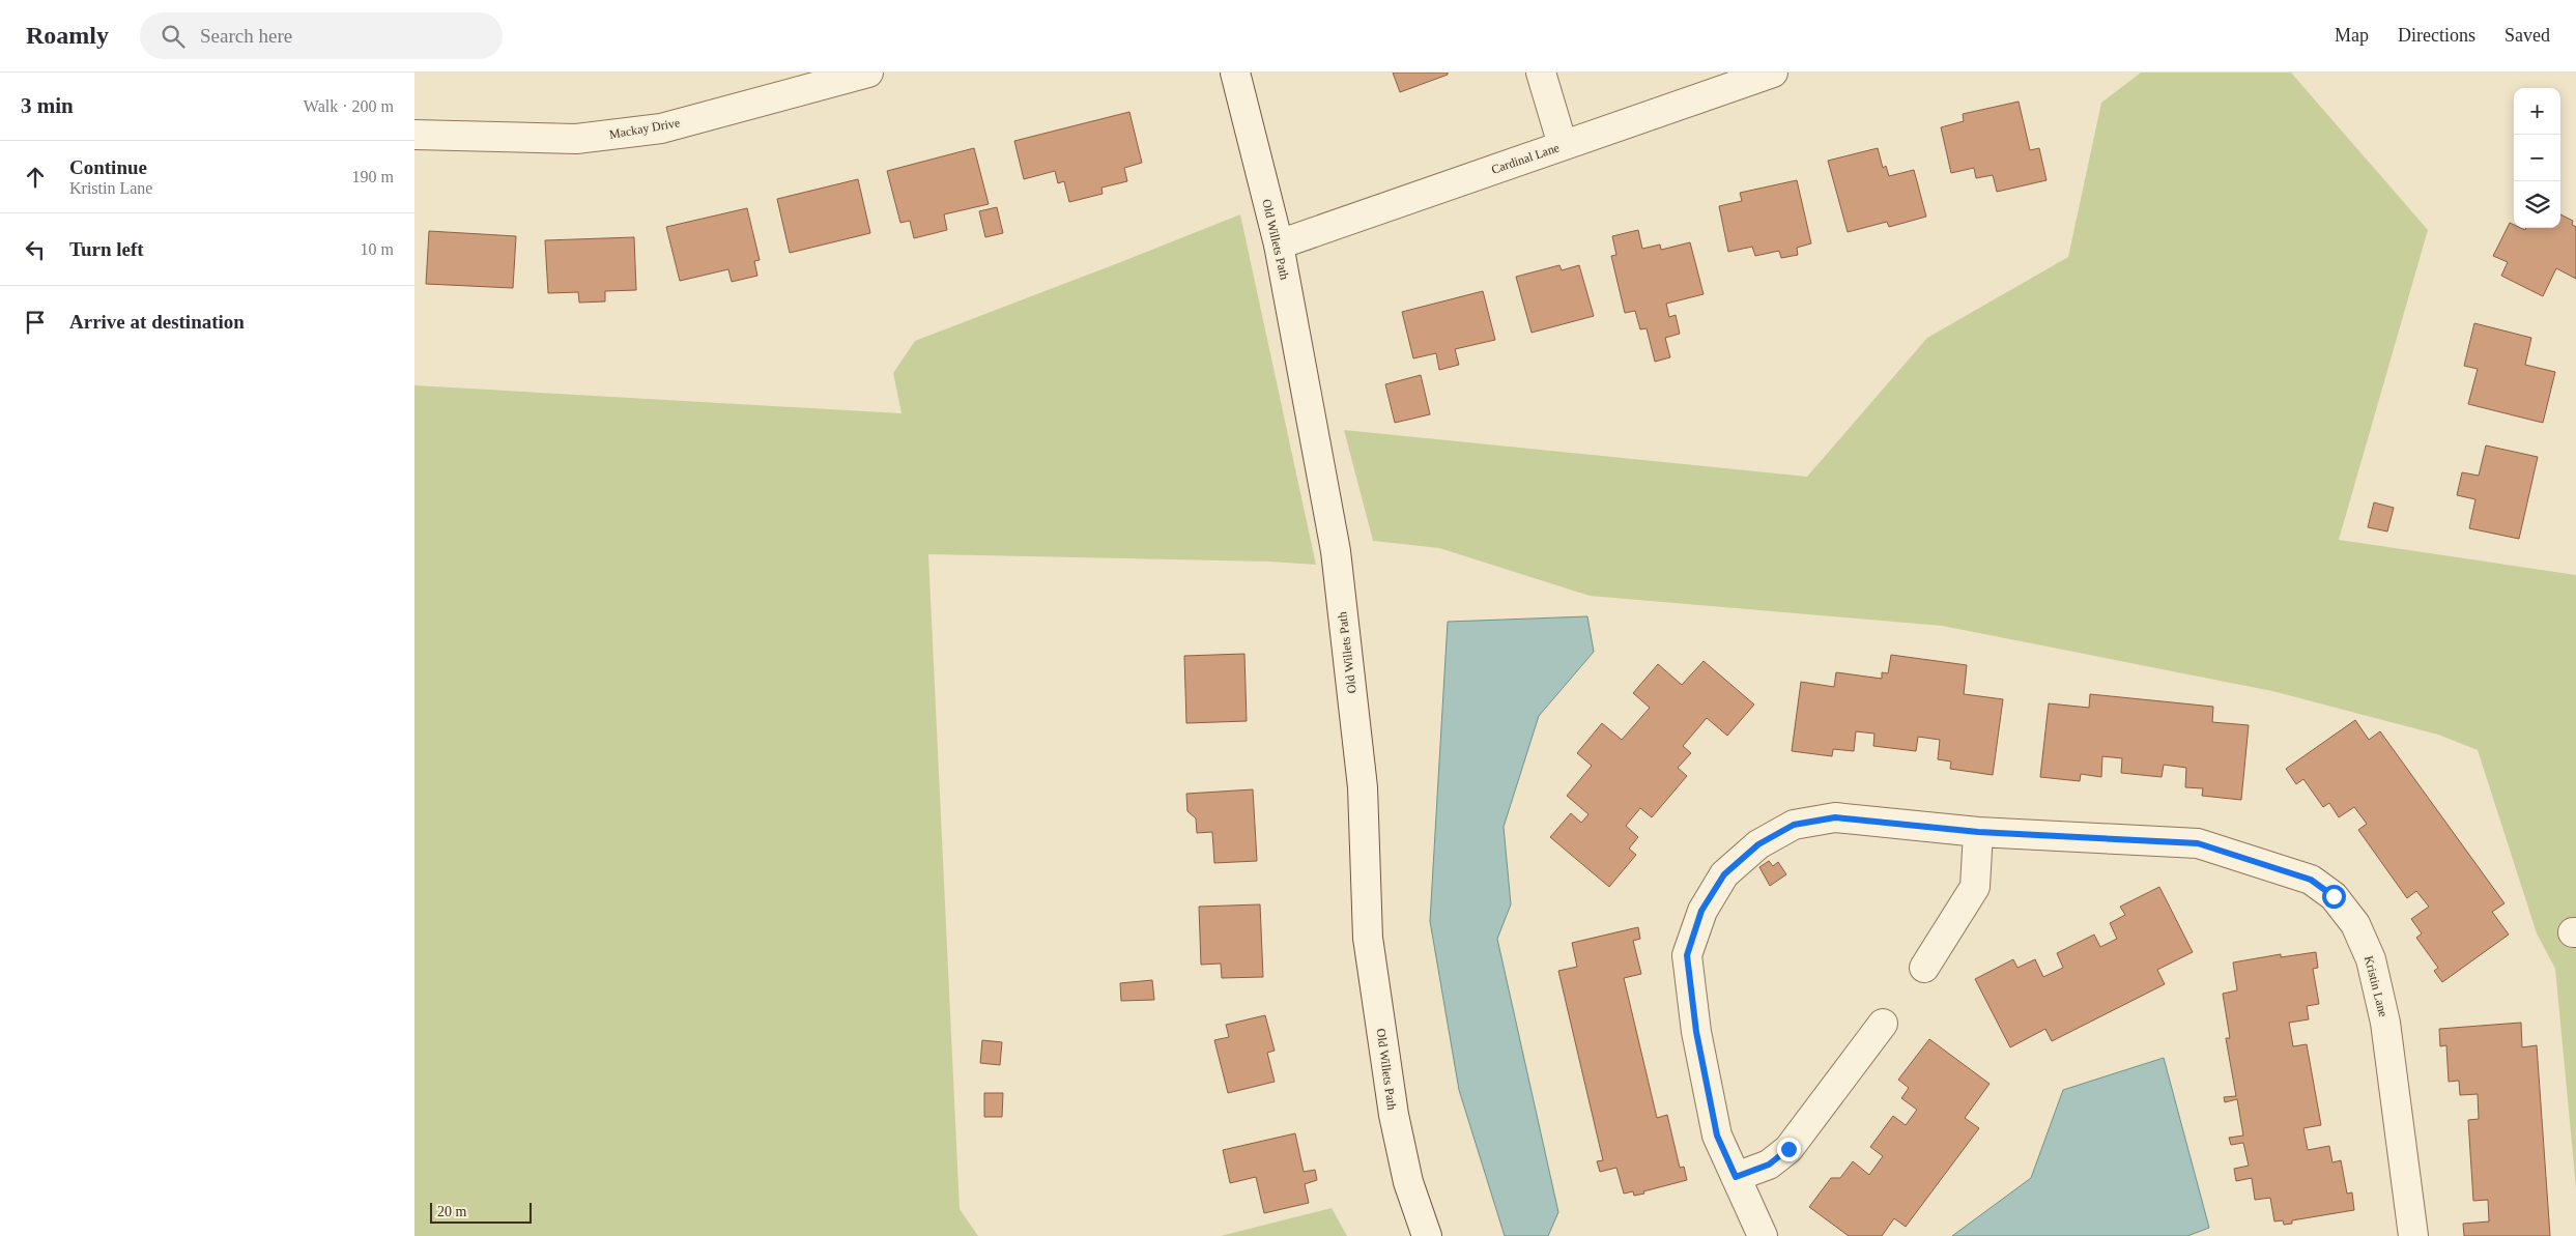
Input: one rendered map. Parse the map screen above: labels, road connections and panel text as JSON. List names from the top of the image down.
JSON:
{
  "streets": {
    "street": [
      "Mackay Drive",
      "Cardinal Lane",
      "Old Willets Path",
      "Kristin Lane"
    ]
  },
  "crossings": [
    ["Cardinal Lane", "Old Willets Path"]
  ],
  "scale_bar": "20 m",
  "page": {
    "header": "Roamly",
    "search": "Search here",
    "nav": ["Map", "Directions", "Saved"],
    "heading": ["3 min", "Walk · 200 m"],
    "map_buttons": ["+", "−"],
    "list": [
      ["Continue", "Kristin Lane", "190 m"],
      ["Turn left", "10 m"],
      "Arrive at destination"
    ],
    "scale": "20 m"
  }
}
